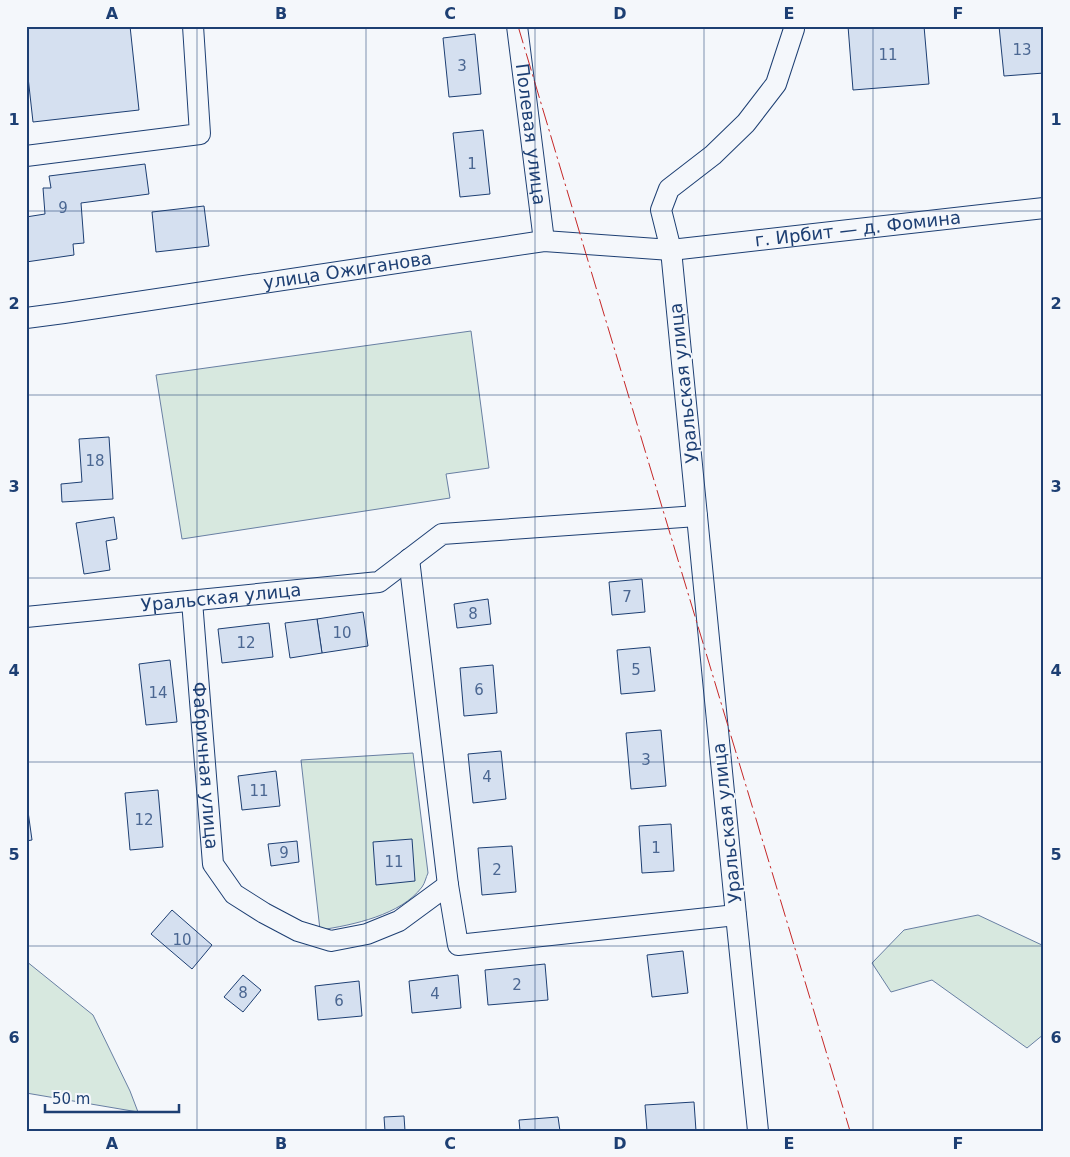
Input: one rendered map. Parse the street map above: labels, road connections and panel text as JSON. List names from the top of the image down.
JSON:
{
  "streets": {
    "street": [
      "Полевая улица",
      "г. Ирбит — д. Фомина",
      "улица Ожиганова",
      "Уральская улица",
      "Фабричная улица"
    ]
  },
  "crossings": [
    ["Полевая улица", "улица Ожиганова"],
    ["г. Ирбит — д. Фомина", "улица Ожиганова"],
    ["г. Ирбит — д. Фомина", "Уральская улица"],
    ["улица Ожиганова", "Уральская улица"],
    ["Уральская улица", "Фабричная улица"]
  ],
  "house_numbers": [
    "13",
    "11",
    "3",
    "1",
    "9",
    "18",
    "7",
    "8",
    "10",
    "12",
    "5",
    "6",
    "14",
    "3",
    "4",
    "11",
    "12",
    "1",
    "9",
    "11",
    "2",
    "10",
    "2",
    "8",
    "4",
    "6"
  ],
  "scale_bar": "50 m",
  "grid": {
    "columns": [
      "A",
      "B",
      "C",
      "D",
      "E",
      "F"
    ],
    "rows": [
      "1",
      "2",
      "3",
      "4",
      "5",
      "6"
    ]
  }
}
